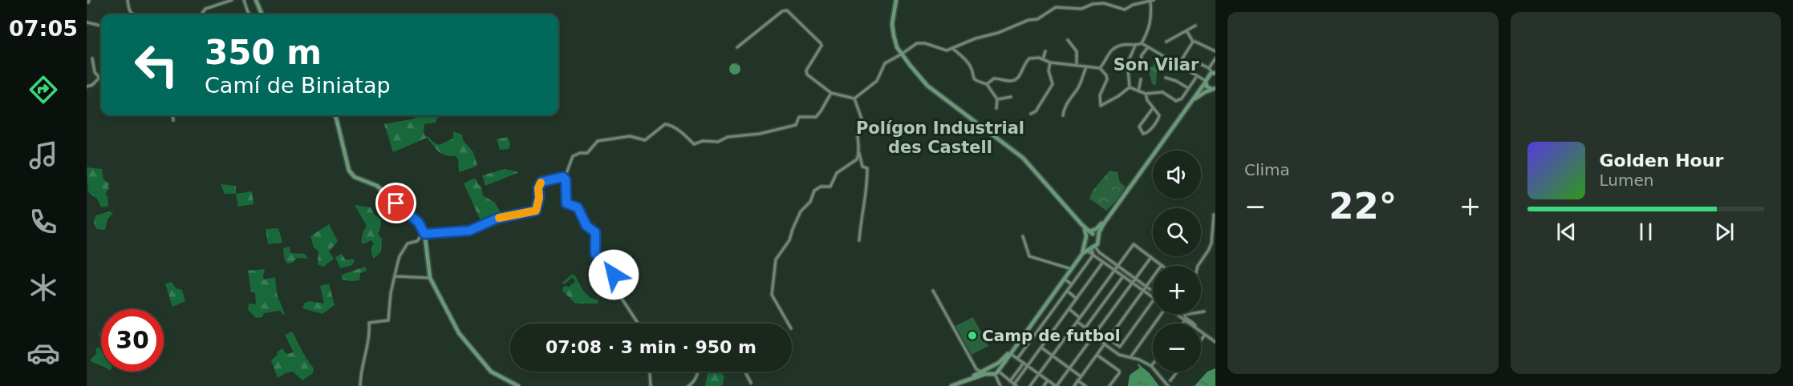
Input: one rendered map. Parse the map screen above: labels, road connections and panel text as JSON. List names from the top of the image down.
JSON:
{
  "districts": ["Son Vilar", "Polígon Industrial des Castell"],
  "places": ["Camp de futbol"],
  "page": {
    "tabs": "07:05",
    "tile": "Clima",
    "turn": ["350 m", "Camí de Biniatap"],
    "song": ["Golden Hour", "Lumen"],
    "map_buttons": ["+", "−"],
    "heat": ["−", "22°", "+"],
    "limit": "30",
    "trip": "07:08 · 3 min · 950 m"
  }
}
